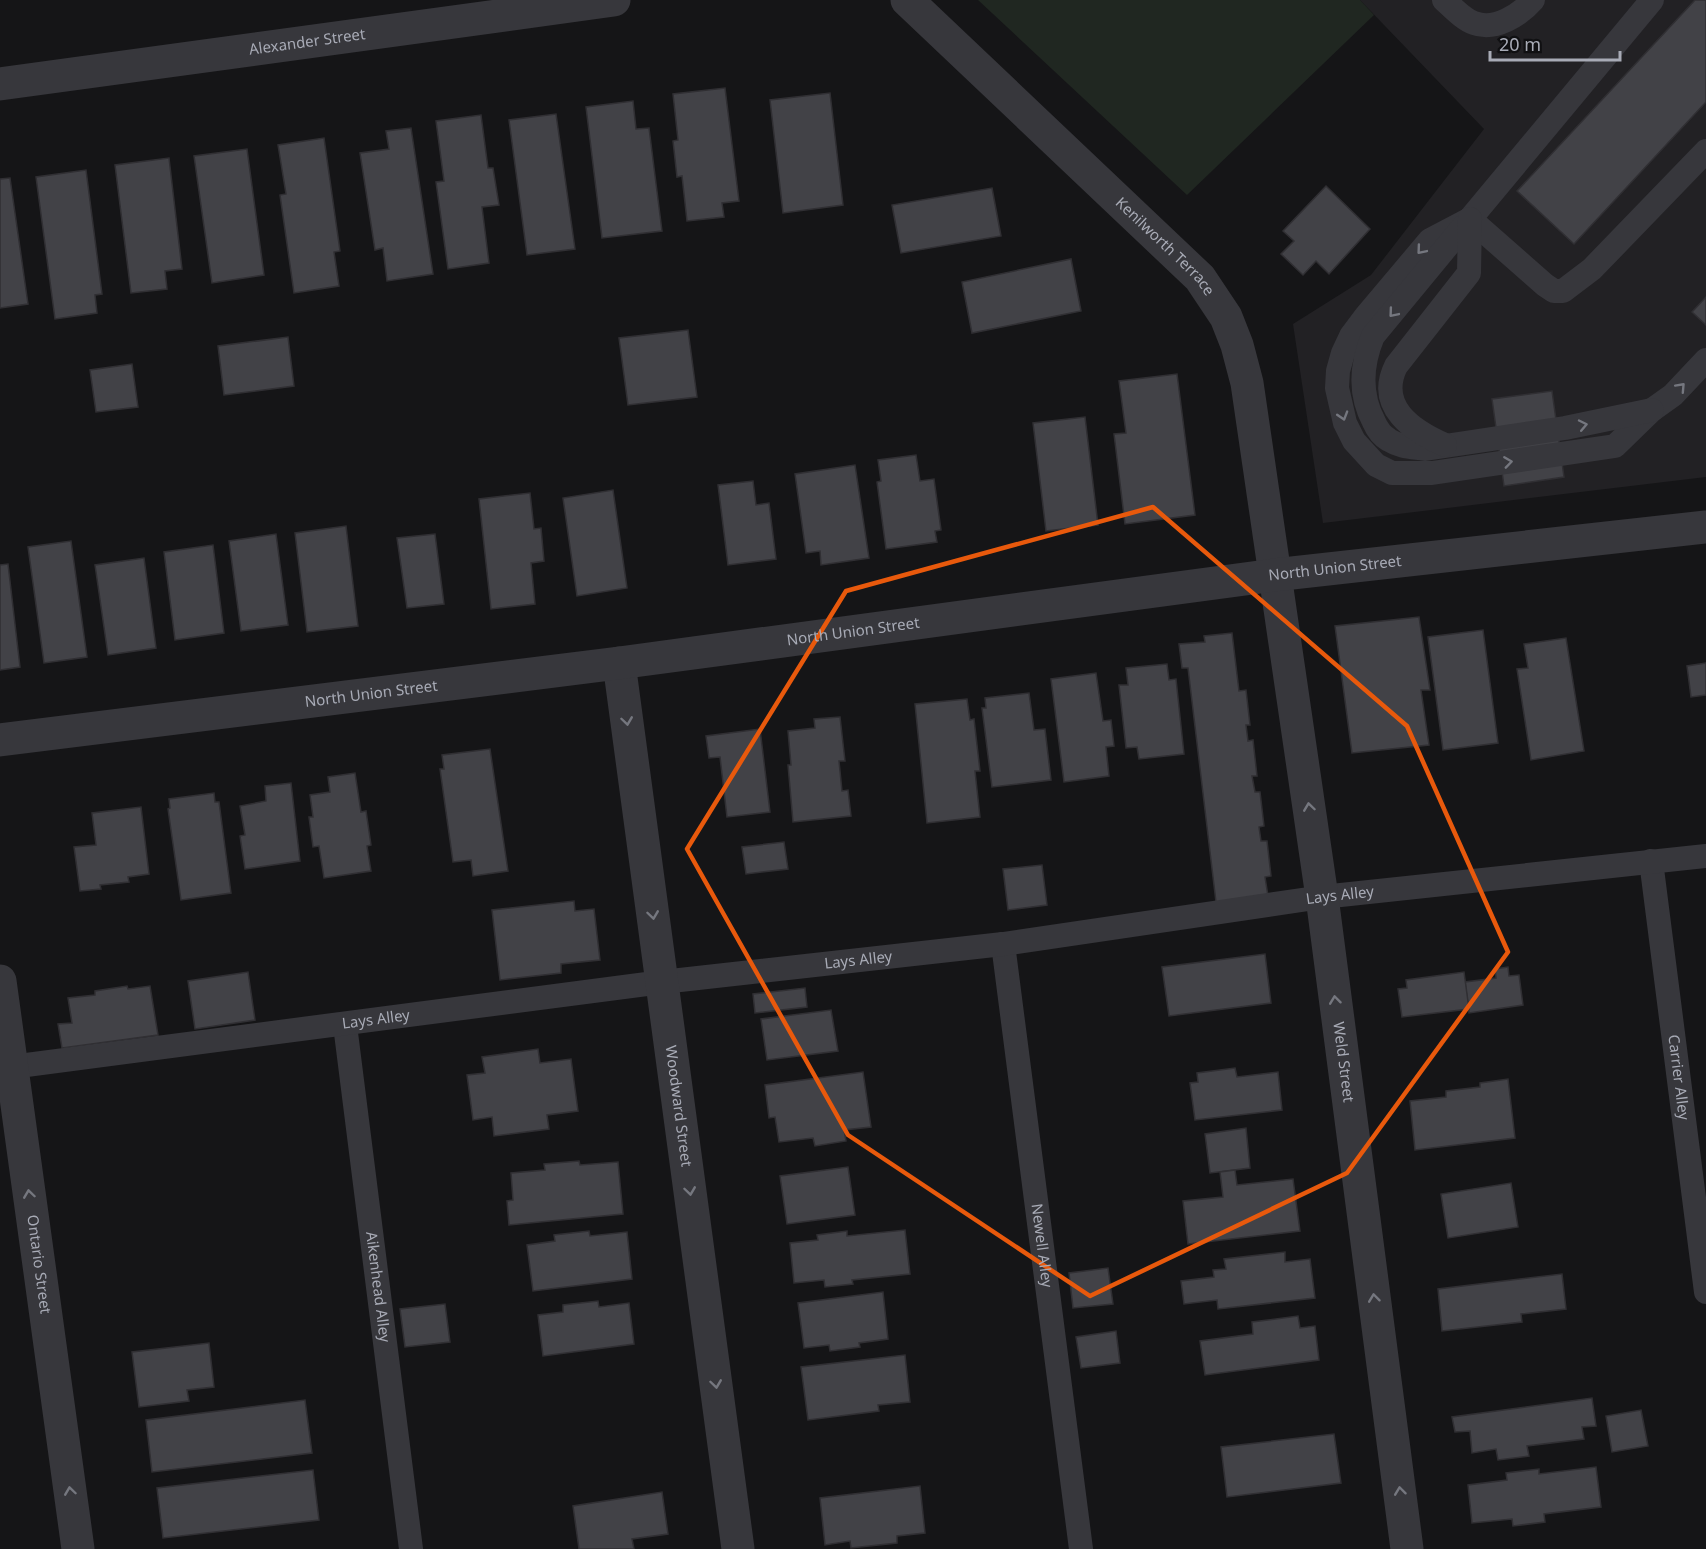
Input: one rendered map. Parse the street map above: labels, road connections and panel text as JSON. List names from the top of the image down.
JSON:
{
  "streets": {
    "street": [
      "Alexander Street",
      "Kenilworth Terrace",
      "North Union Street",
      "Weld Street",
      "Woodward Street",
      "Ontario Street"
    ],
    "lane": [
      "Lays Alley",
      "Carrier Alley",
      "Newell Alley",
      "Aikenhead Alley"
    ]
  },
  "crossings": [
    ["Kenilworth Terrace", "North Union Street"],
    ["Kenilworth Terrace", "Weld Street"],
    ["North Union Street", "Weld Street"],
    ["North Union Street", "Woodward Street"],
    ["Lays Alley", "Weld Street"],
    ["Lays Alley", "Carrier Alley"],
    ["Lays Alley", "Woodward Street"],
    ["Lays Alley", "Newell Alley"],
    ["Lays Alley", "Ontario Street"],
    ["Lays Alley", "Aikenhead Alley"]
  ],
  "one_way": ["Weld Street", "Woodward Street", "Ontario Street"],
  "scale_bar": "20 m"
}
